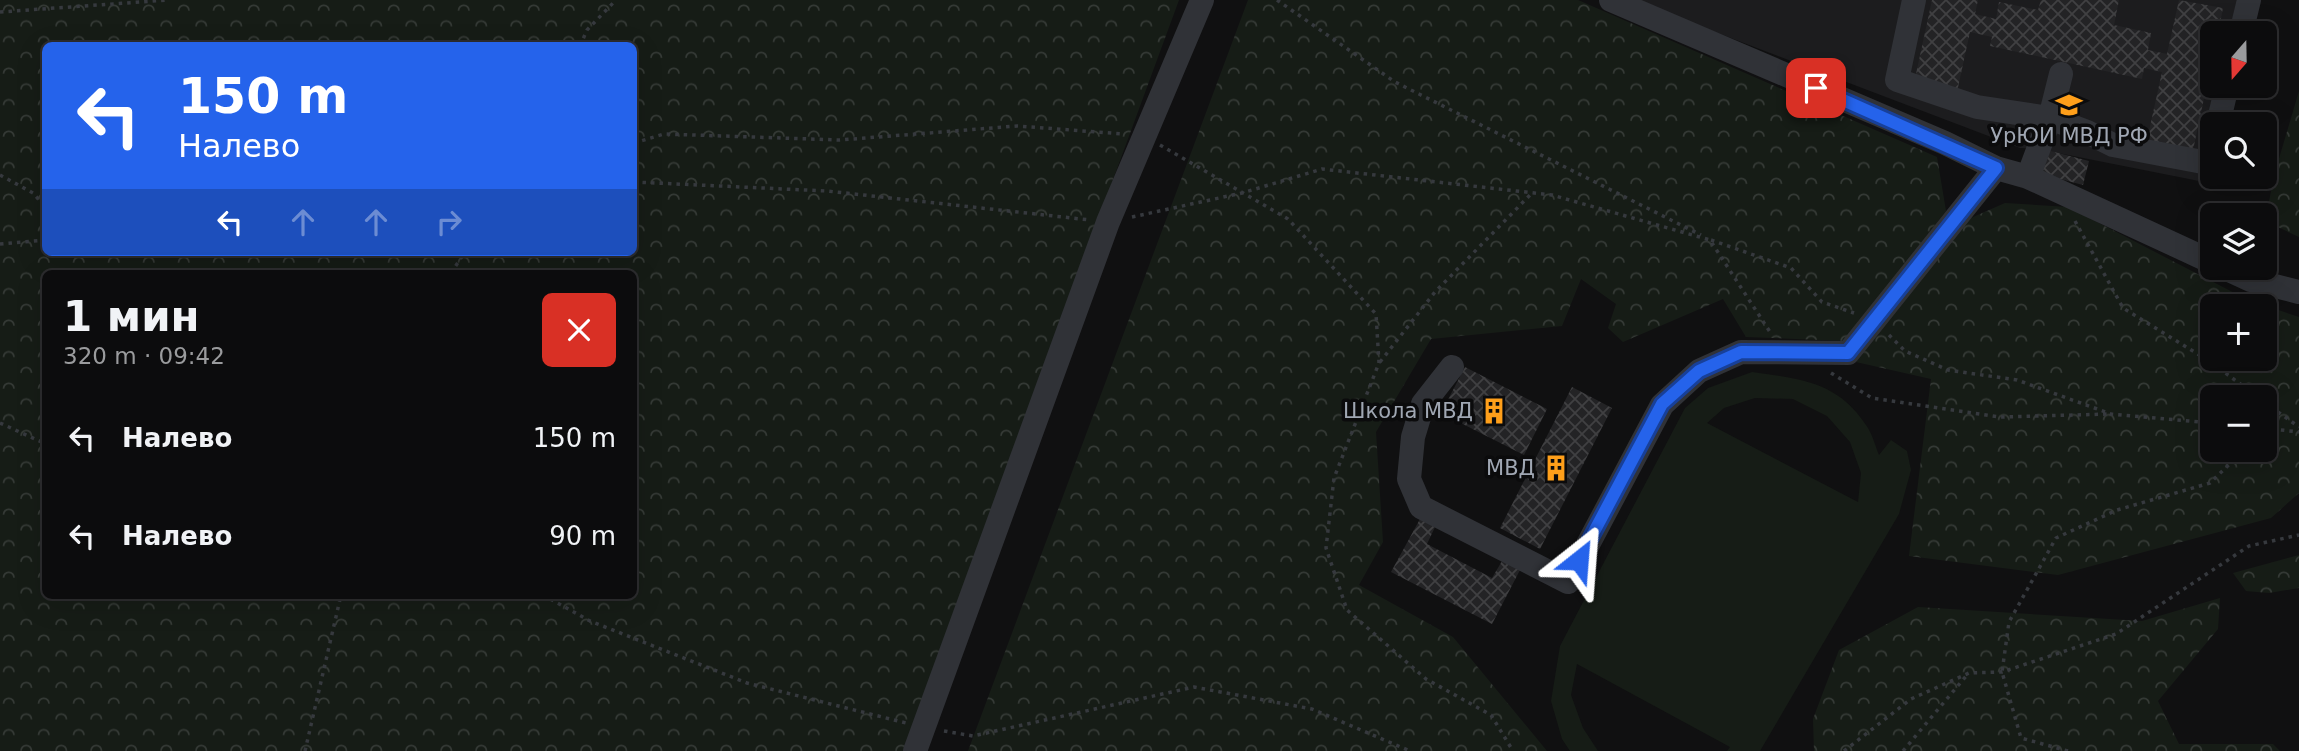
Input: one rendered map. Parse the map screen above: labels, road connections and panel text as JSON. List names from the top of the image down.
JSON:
{
  "places": {
    "school or university": ["УрЮИ МВД РФ"],
    "building": ["Школа МВД", "МВД"]
  },
  "north": "bottom",
  "page": {
    "map_buttons": ["+", "−"],
    "turn": ["150 m", "Налево"],
    "heading": ["1 мин", "320 m · 09:42"],
    "list": [
      {
        "name": "Налево",
        "value": "150 m"
      },
      {
        "name": "Налево",
        "value": "90 m"
      }
    ]
  }
}
